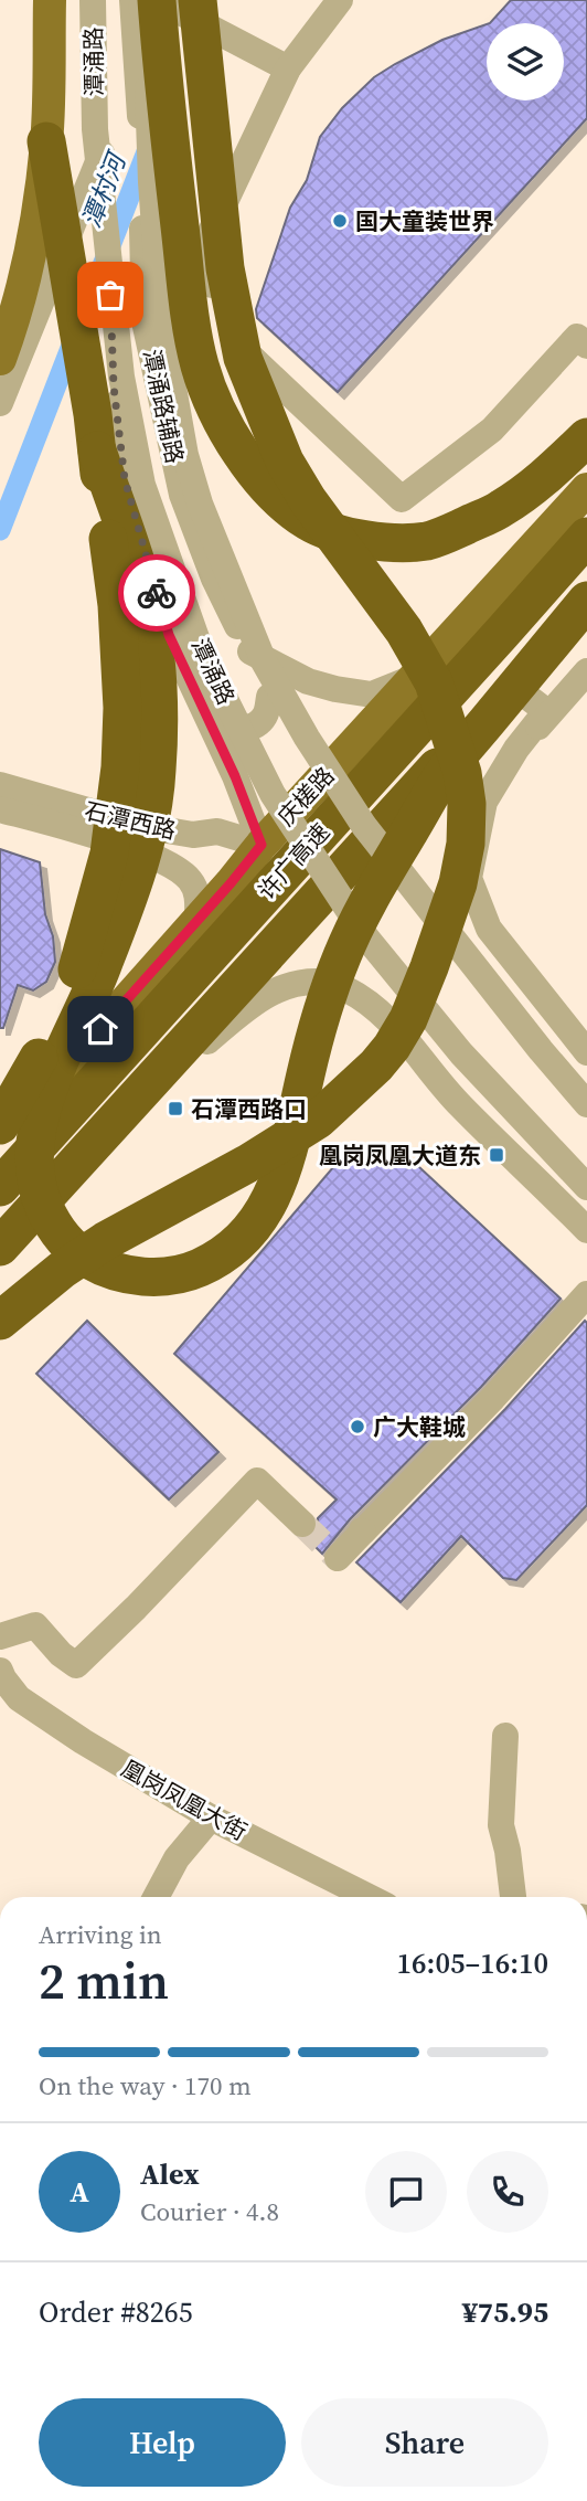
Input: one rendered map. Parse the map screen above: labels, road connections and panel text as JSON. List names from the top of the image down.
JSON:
{
  "streets": {
    "highway": ["许广高速"],
    "main road": ["庆槎路"],
    "street": [
      "潭涌路",
      "潭涌路辅路",
      "石潭西路",
      "凰岗凤凰大街"
    ]
  },
  "crossings": [
    ["潭涌路辅路", "庆槎路"],
    ["潭涌路辅路", "石潭西路"],
    ["庆槎路", "石潭西路"]
  ],
  "water": ["潭村河"],
  "places": {
    "other": ["国大童装世界", "广大鞋城"],
    "transit": ["石潭西路口", "凰岗凤凰大道东"]
  },
  "page": {
    "heading": ["2 min", "Arriving in", "16:05–16:10"],
    "panel": [
      "Alex",
      "Courier · 4.8",
      "Order #8265",
      "¥75.95"
    ],
    "bar": "On the way · 170 m",
    "round": "A",
    "buttons": ["Help", "Share"]
  }
}
